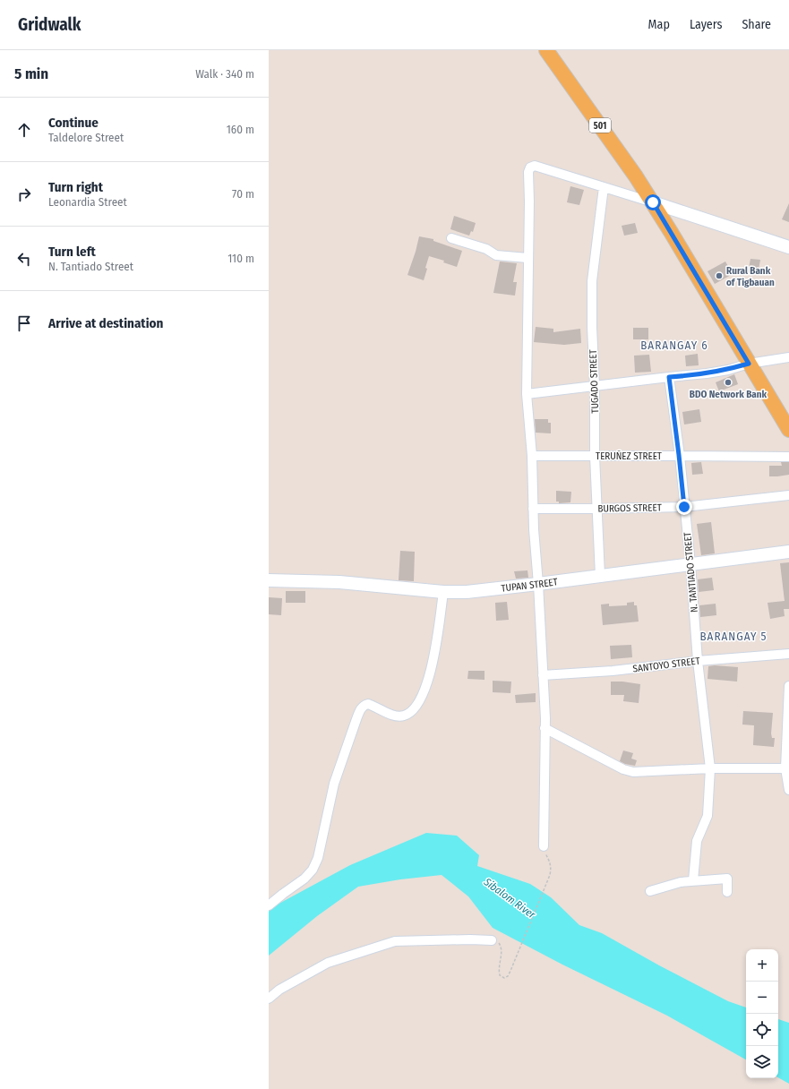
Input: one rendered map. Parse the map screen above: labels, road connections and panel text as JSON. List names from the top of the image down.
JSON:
{
  "streets": {
    "main road": ["501", "TUPAN STREET"],
    "street": [
      "TUGADO STREET",
      "TERUÑEZ STREET",
      "BURGOS STREET",
      "N. TANTIADO STREET",
      "SANTOYO STREET"
    ]
  },
  "crossings": [
    ["TUGADO STREET", "TERUÑEZ STREET"],
    ["TUGADO STREET", "BURGOS STREET"],
    ["TUGADO STREET", "TUPAN STREET"],
    ["TERUÑEZ STREET", "N. TANTIADO STREET"],
    ["BURGOS STREET", "N. TANTIADO STREET"],
    ["N. TANTIADO STREET", "TUPAN STREET"],
    ["N. TANTIADO STREET", "SANTOYO STREET"]
  ],
  "districts": ["BARANGAY 6", "BARANGAY 5"],
  "water": ["Sibalom River"],
  "places": ["Rural Bank of Tigbauan", "BDO Network Bank"],
  "page": {
    "header": "Gridwalk",
    "nav": ["Map", "Layers", "Share"],
    "heading": ["5 min", "Walk · 340 m"],
    "list": [
      ["Continue", "Taldelore Street", "160 m"],
      ["Turn right", "Leonardia Street", "70 m"],
      ["Turn left", "N. Tantiado Street", "110 m"],
      "Arrive at destination"
    ],
    "map_buttons": ["+", "−"]
  }
}
